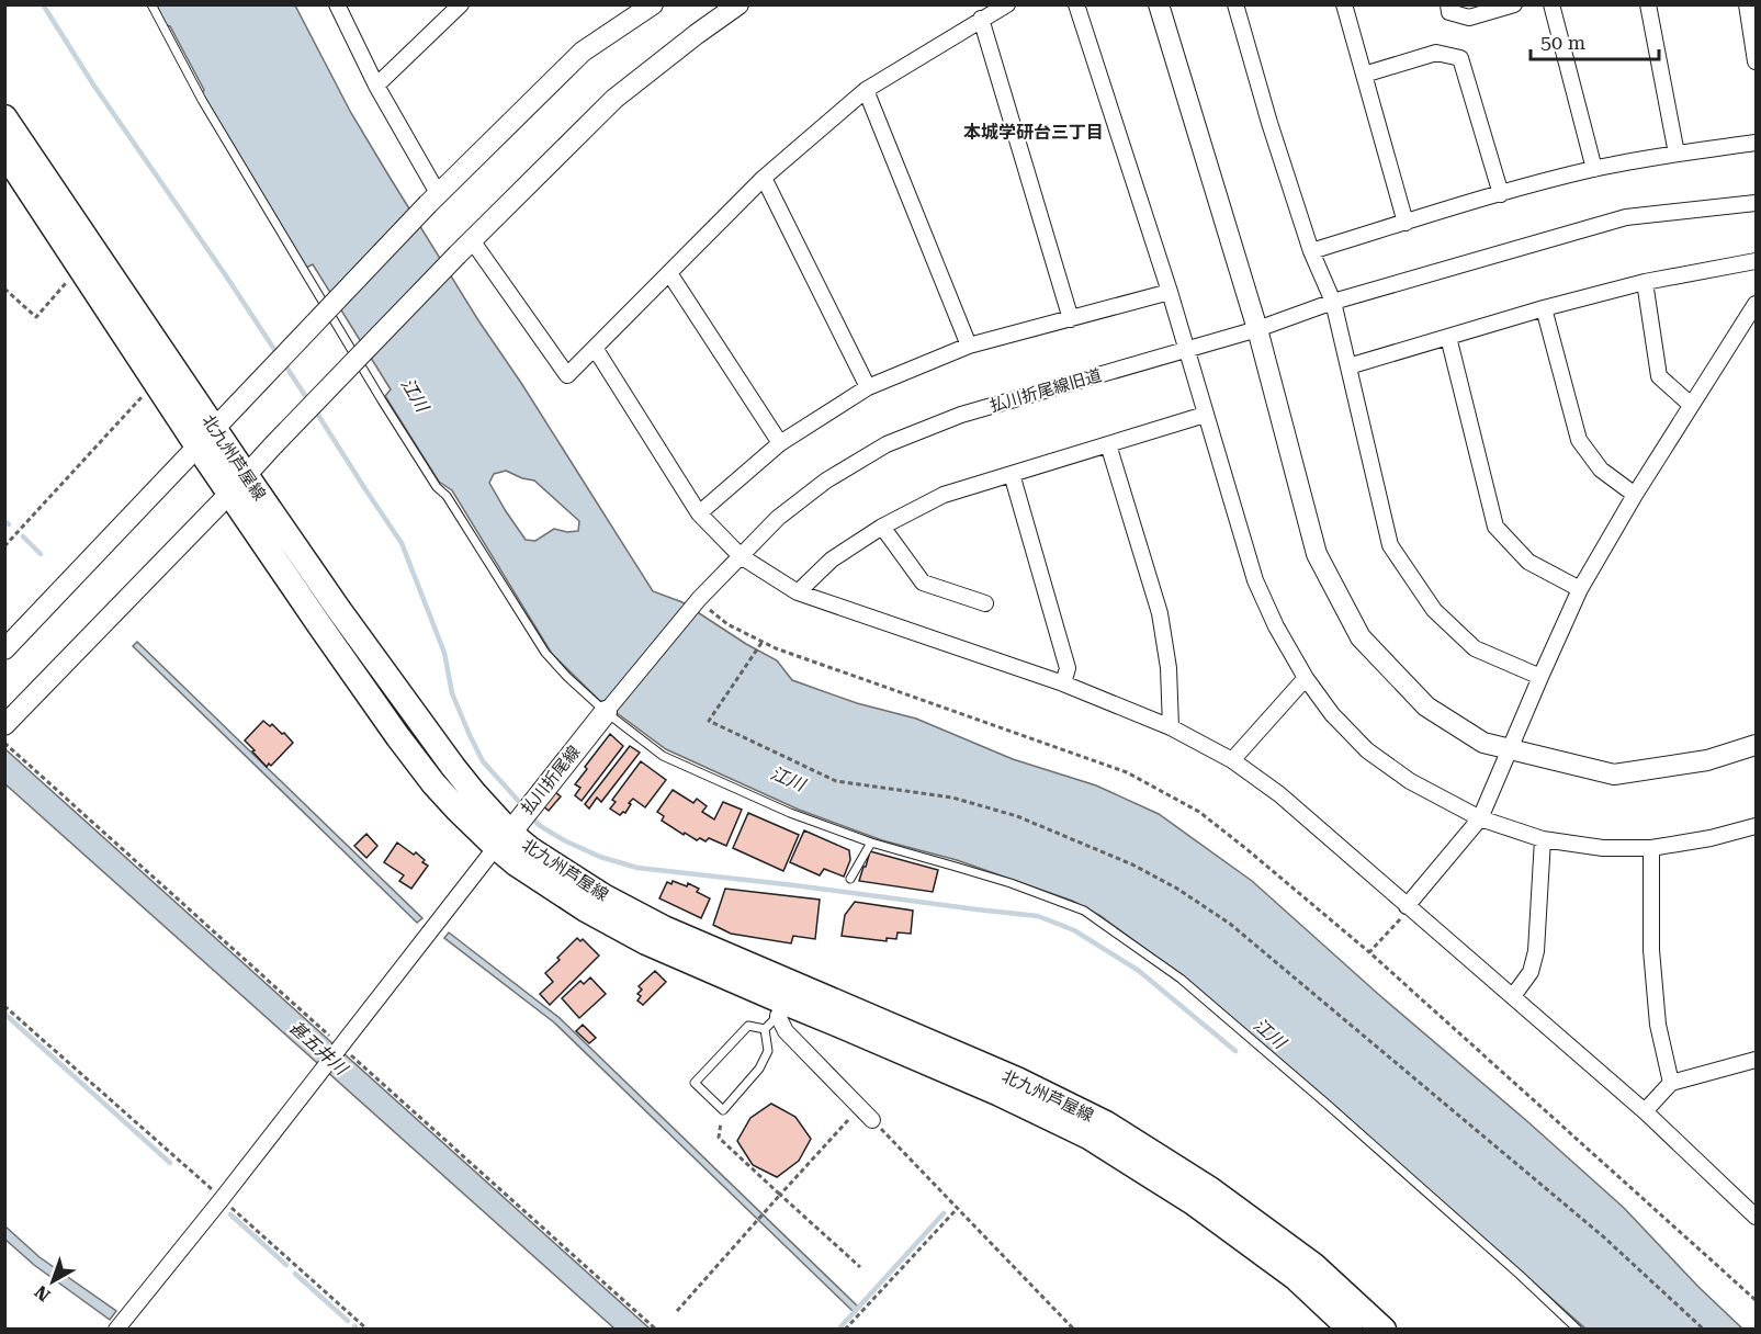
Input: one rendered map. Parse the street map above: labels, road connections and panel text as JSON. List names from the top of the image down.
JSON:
{
  "streets": {
    "main road": ["北九州芦屋線", "払川折尾線"],
    "street": ["払川折尾線旧道"]
  },
  "crossings": [
    ["払川折尾線旧道", "払川折尾線"],
    ["北九州芦屋線", "払川折尾線"]
  ],
  "districts": ["本城学研台三丁目"],
  "water": ["江川", "甚五井川"],
  "scale_bar": "50 m",
  "north": "bottom left"
}
